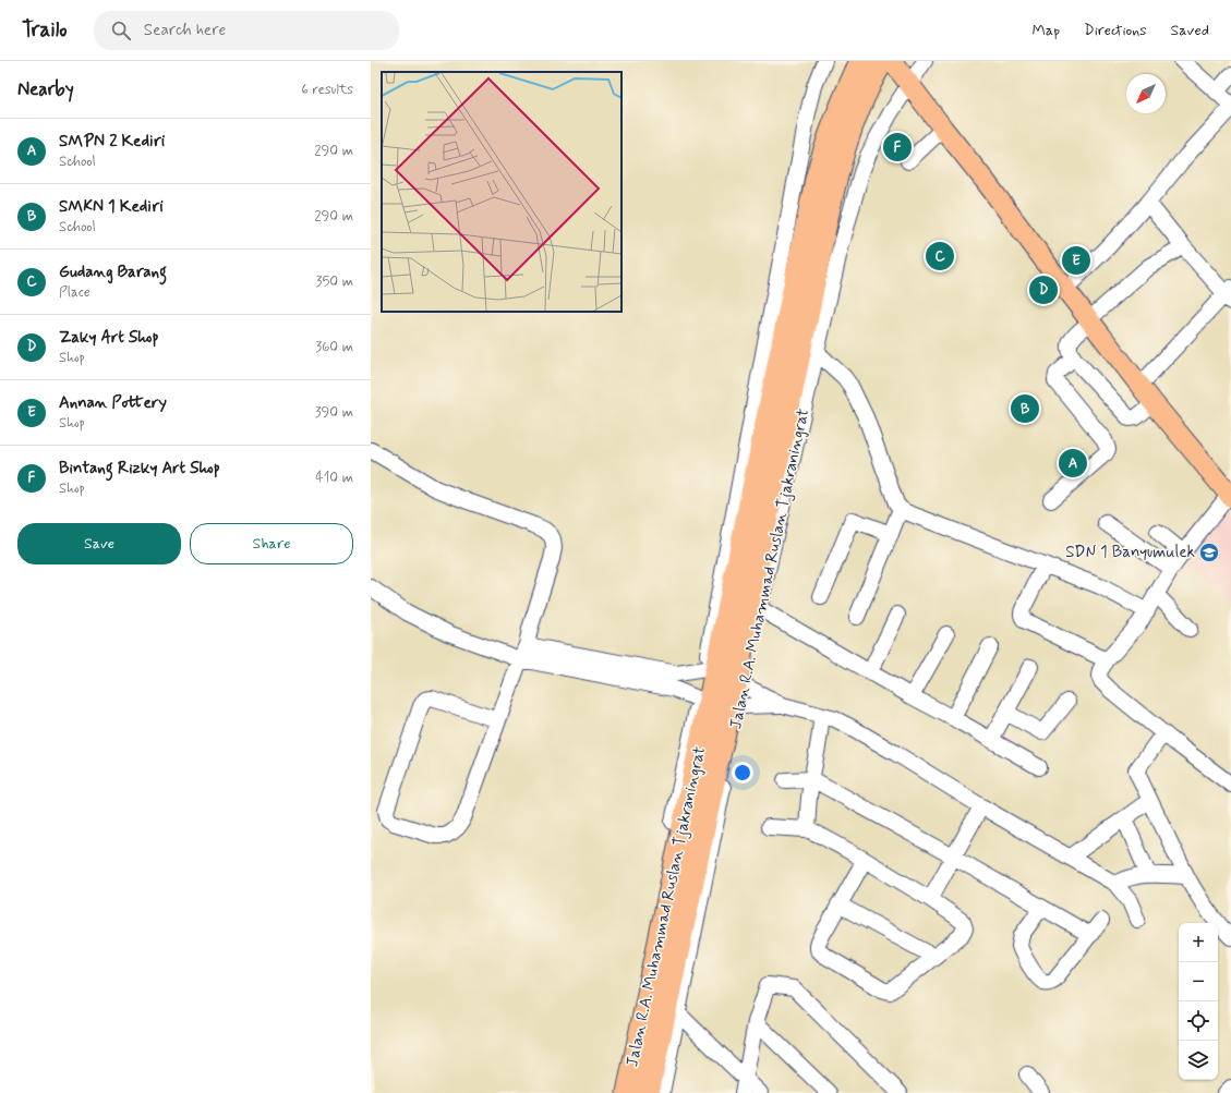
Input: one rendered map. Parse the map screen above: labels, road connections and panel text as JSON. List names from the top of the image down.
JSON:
{
  "streets": {
    "highway": ["Jalan R.A. Muhammad Ruslan Tjakraningrat"]
  },
  "places": {
    "school or university": ["SDN 1 Banyumulek"]
  },
  "north": "bottom left",
  "page": {
    "header": "Trailo",
    "search": "Search here",
    "nav": ["Map", "Directions", "Saved"],
    "heading": ["Nearby", "6 results"],
    "list": [
      {
        "mark": "A",
        "name": "SMPN 2 Kediri",
        "note": "School",
        "value": "290 m"
      },
      {
        "mark": "B",
        "name": "SMKN 1 Kediri",
        "note": "School",
        "value": "290 m"
      },
      {
        "mark": "C",
        "name": "Gudang Barang",
        "note": "Place",
        "value": "350 m"
      },
      {
        "mark": "D",
        "name": "Zaky Art Shop",
        "note": "Shop",
        "value": "360 m"
      },
      {
        "mark": "E",
        "name": "Annan Pottery",
        "note": "Shop",
        "value": "390 m"
      },
      {
        "mark": "F",
        "name": "Bintang Rizky Art Shop",
        "note": "Shop",
        "value": "410 m"
      }
    ],
    "pins": [
      "F",
      "C",
      "E",
      "D",
      "B",
      "A"
    ],
    "buttons": ["Save", "Share"],
    "map_buttons": ["+", "−"]
  }
}
